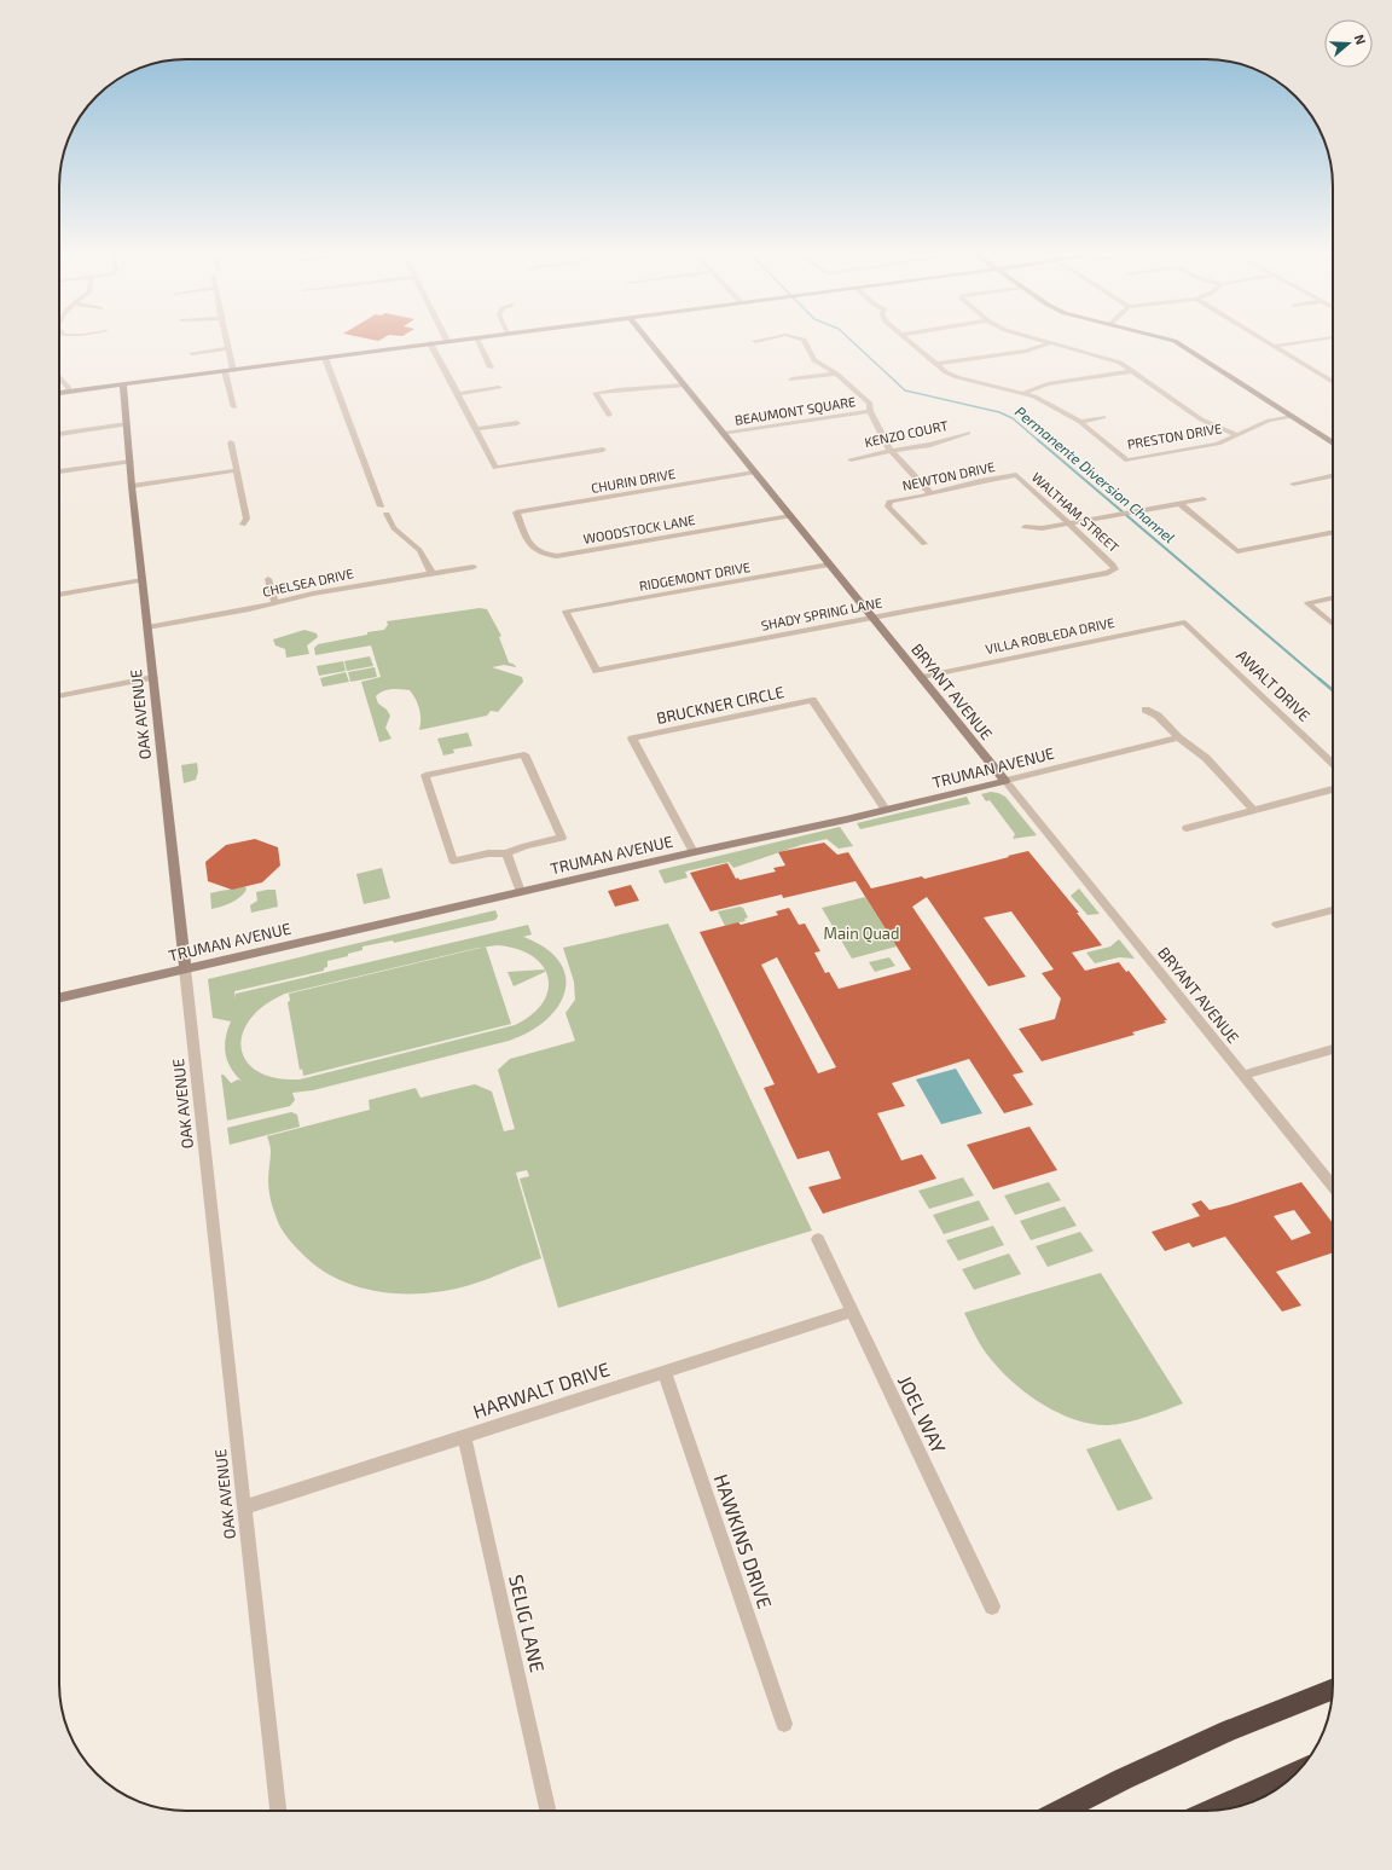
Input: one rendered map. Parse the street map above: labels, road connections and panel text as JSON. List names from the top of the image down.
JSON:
{
  "streets": {
    "street": [
      "BEAUMONT SQUARE",
      "KENZO COURT",
      "PRESTON DRIVE",
      "NEWTON DRIVE",
      "CHURIN DRIVE",
      "WALTHAM STREET",
      "WOODSTOCK LANE",
      "RIDGEMONT DRIVE",
      "CHELSEA DRIVE",
      "SHADY SPRING LANE",
      "VILLA ROBLEDA DRIVE",
      "AWALT DRIVE",
      "BRYANT AVENUE",
      "BRUCKNER CIRCLE",
      "OAK AVENUE",
      "TRUMAN AVENUE",
      "HARWALT DRIVE",
      "JOEL WAY",
      "HAWKINS DRIVE",
      "SELIG LANE"
    ]
  },
  "crossings": [
    ["BEAUMONT SQUARE", "BRYANT AVENUE"],
    ["NEWTON DRIVE", "WALTHAM STREET"],
    ["CHURIN DRIVE", "WOODSTOCK LANE"],
    ["CHURIN DRIVE", "BRYANT AVENUE"],
    ["WALTHAM STREET", "SHADY SPRING LANE"],
    ["WOODSTOCK LANE", "BRYANT AVENUE"],
    ["RIDGEMONT DRIVE", "SHADY SPRING LANE"],
    ["RIDGEMONT DRIVE", "BRYANT AVENUE"],
    ["CHELSEA DRIVE", "OAK AVENUE"],
    ["SHADY SPRING LANE", "BRYANT AVENUE"],
    ["VILLA ROBLEDA DRIVE", "AWALT DRIVE"],
    ["VILLA ROBLEDA DRIVE", "BRYANT AVENUE"],
    ["BRYANT AVENUE", "TRUMAN AVENUE"],
    ["BRUCKNER CIRCLE", "TRUMAN AVENUE"],
    ["OAK AVENUE", "TRUMAN AVENUE"],
    ["OAK AVENUE", "HARWALT DRIVE"],
    ["HARWALT DRIVE", "JOEL WAY"],
    ["HARWALT DRIVE", "HAWKINS DRIVE"],
    ["HARWALT DRIVE", "SELIG LANE"]
  ],
  "water": ["Permanente Diversion Channel"],
  "parks": ["Main Quad"],
  "north": "right"
}
